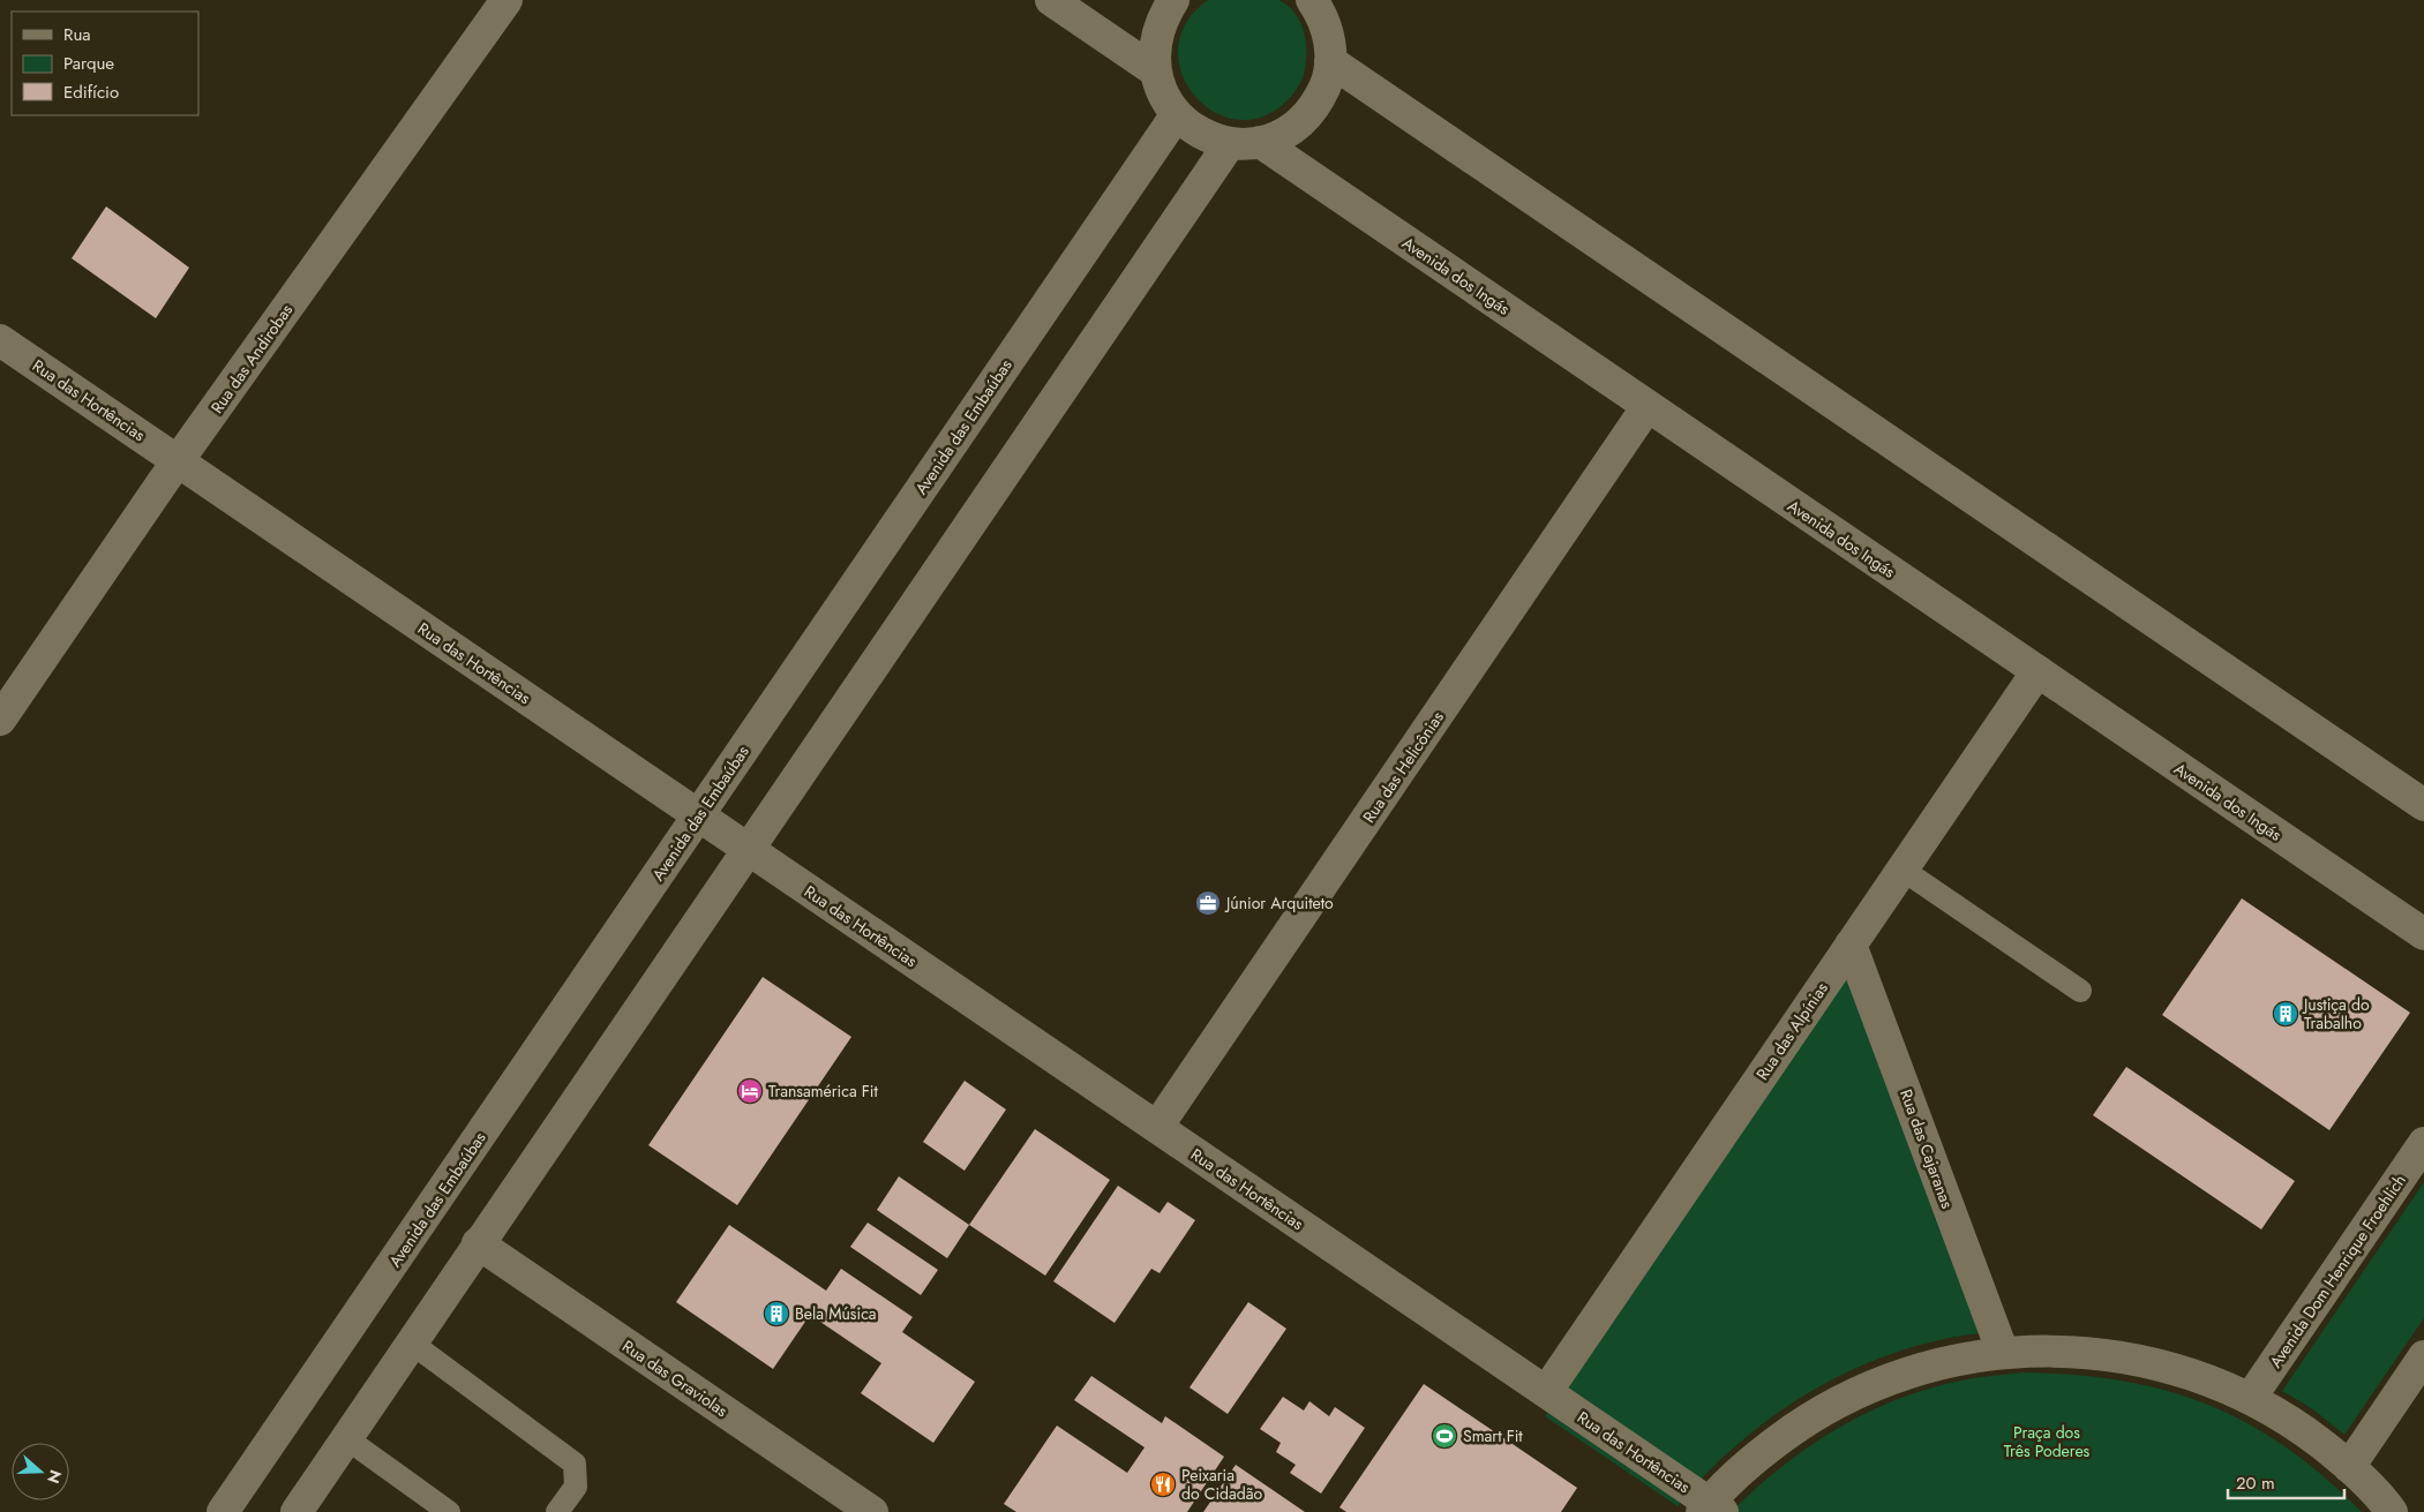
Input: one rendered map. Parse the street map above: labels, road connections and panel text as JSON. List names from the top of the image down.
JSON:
{
  "streets": {
    "street": [
      "Avenida dos Ingás",
      "Rua das Andirobas",
      "Rua das Hortências",
      "Avenida das Embaúbas",
      "Rua das Helicônias",
      "Rua das Alpínias",
      "Rua das Cajaranas",
      "Avenida Dom Henrique Froehlich",
      "Rua das Graviolas"
    ]
  },
  "crossings": [
    ["Avenida dos Ingás", "Rua das Helicônias"],
    ["Avenida dos Ingás", "Rua das Alpínias"],
    ["Rua das Andirobas", "Rua das Hortências"],
    ["Rua das Hortências", "Avenida das Embaúbas"],
    ["Rua das Hortências", "Rua das Helicônias"],
    ["Rua das Hortências", "Rua das Alpínias"],
    ["Rua das Alpínias", "Rua das Cajaranas"]
  ],
  "parks": ["Praça dos Três Poderes"],
  "places": {
    "office": ["Júnior Arquiteto"],
    "building": ["Justiça do Trabalho", "Bela Música"],
    "hotel": ["Transamérica Fit"],
    "sports": ["Smart Fit"],
    "restaurant": ["Peixaria do Cidadão"]
  },
  "legend": ["Rua", "Parque", "Edifício"],
  "scale_bar": "20 m",
  "north": "right"
}
